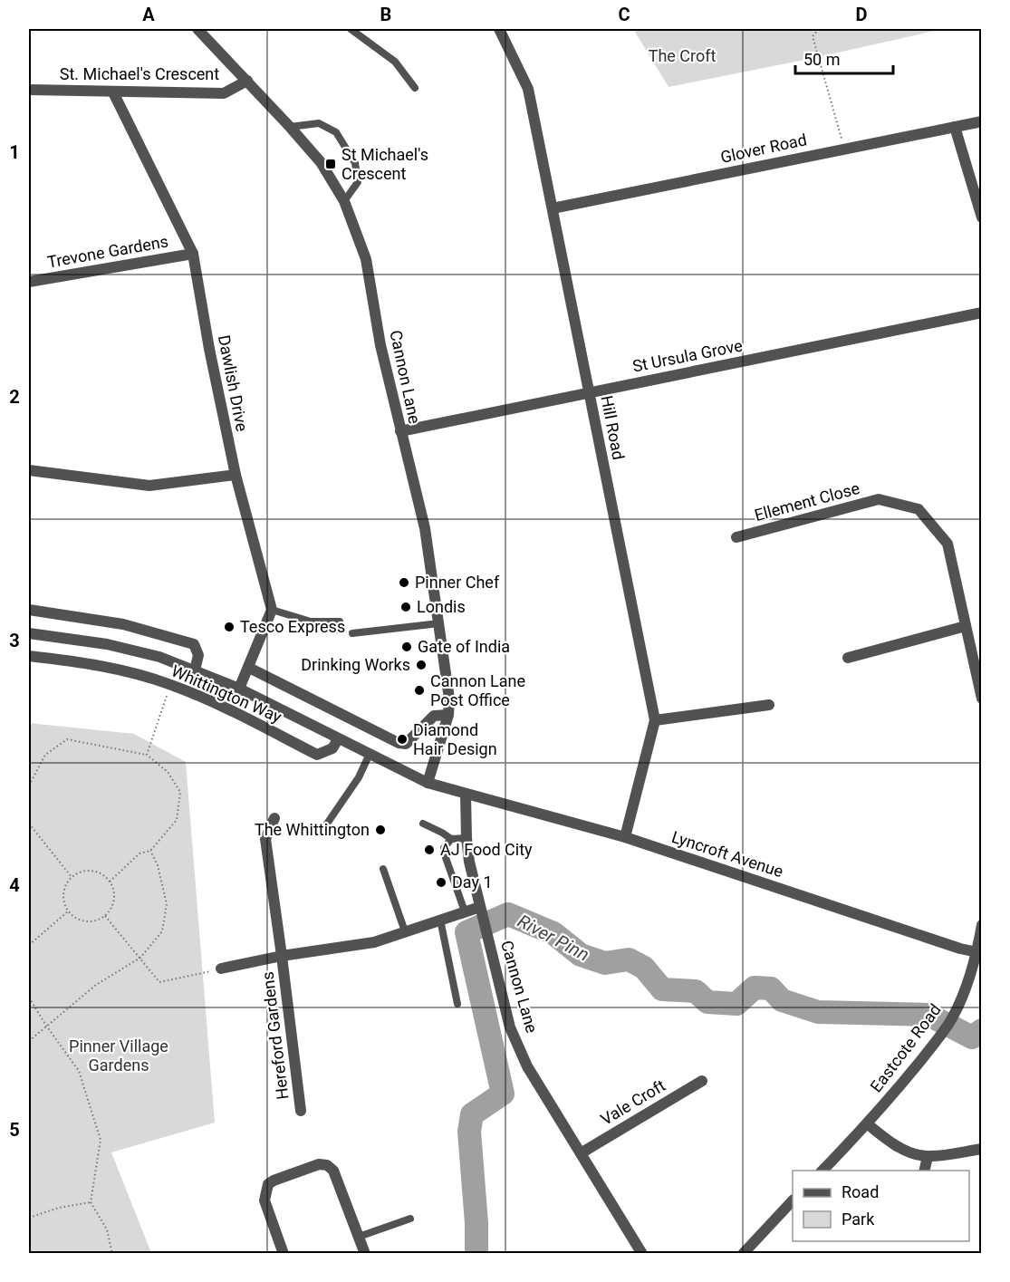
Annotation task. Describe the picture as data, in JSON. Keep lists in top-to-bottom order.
{
  "streets": {
    "street": [
      "St. Michael's Crescent",
      "Glover Road",
      "Trevone Gardens",
      "St Ursula Grove",
      "Cannon Lane",
      "Dawlish Drive",
      "Hill Road",
      "Ellement Close",
      "Whittington Way",
      "Lyncroft Avenue",
      "Hereford Gardens",
      "Eastcote Road",
      "Vale Croft"
    ]
  },
  "crossings": [
    ["St. Michael's Crescent", "Cannon Lane"],
    ["St. Michael's Crescent", "Dawlish Drive"],
    ["Glover Road", "Hill Road"],
    ["Trevone Gardens", "Dawlish Drive"],
    ["St Ursula Grove", "Cannon Lane"],
    ["St Ursula Grove", "Hill Road"],
    ["Cannon Lane", "Whittington Way"],
    ["Cannon Lane", "Lyncroft Avenue"],
    ["Cannon Lane", "Hereford Gardens"],
    ["Cannon Lane", "Vale Croft"],
    ["Hill Road", "Lyncroft Avenue"],
    ["Whittington Way", "Lyncroft Avenue"],
    ["Lyncroft Avenue", "Eastcote Road"]
  ],
  "water": ["River Pinn"],
  "parks": ["The Croft", "Pinner Village Gardens"],
  "places": {
    "transit": ["St Michael's Crescent"],
    "other": [
      "Pinner Chef",
      "Londis",
      "Tesco Express",
      "Gate of India",
      "Drinking Works",
      "Cannon Lane Post Office",
      "Diamond Hair Design",
      "The Whittington",
      "AJ Food City",
      "Day 1"
    ]
  },
  "legend": ["Road", "Park"],
  "scale_bar": "50 m",
  "grid": {
    "columns": [
      "A",
      "B",
      "C",
      "D"
    ],
    "rows": [
      "1",
      "2",
      "3",
      "4",
      "5"
    ]
  }
}
